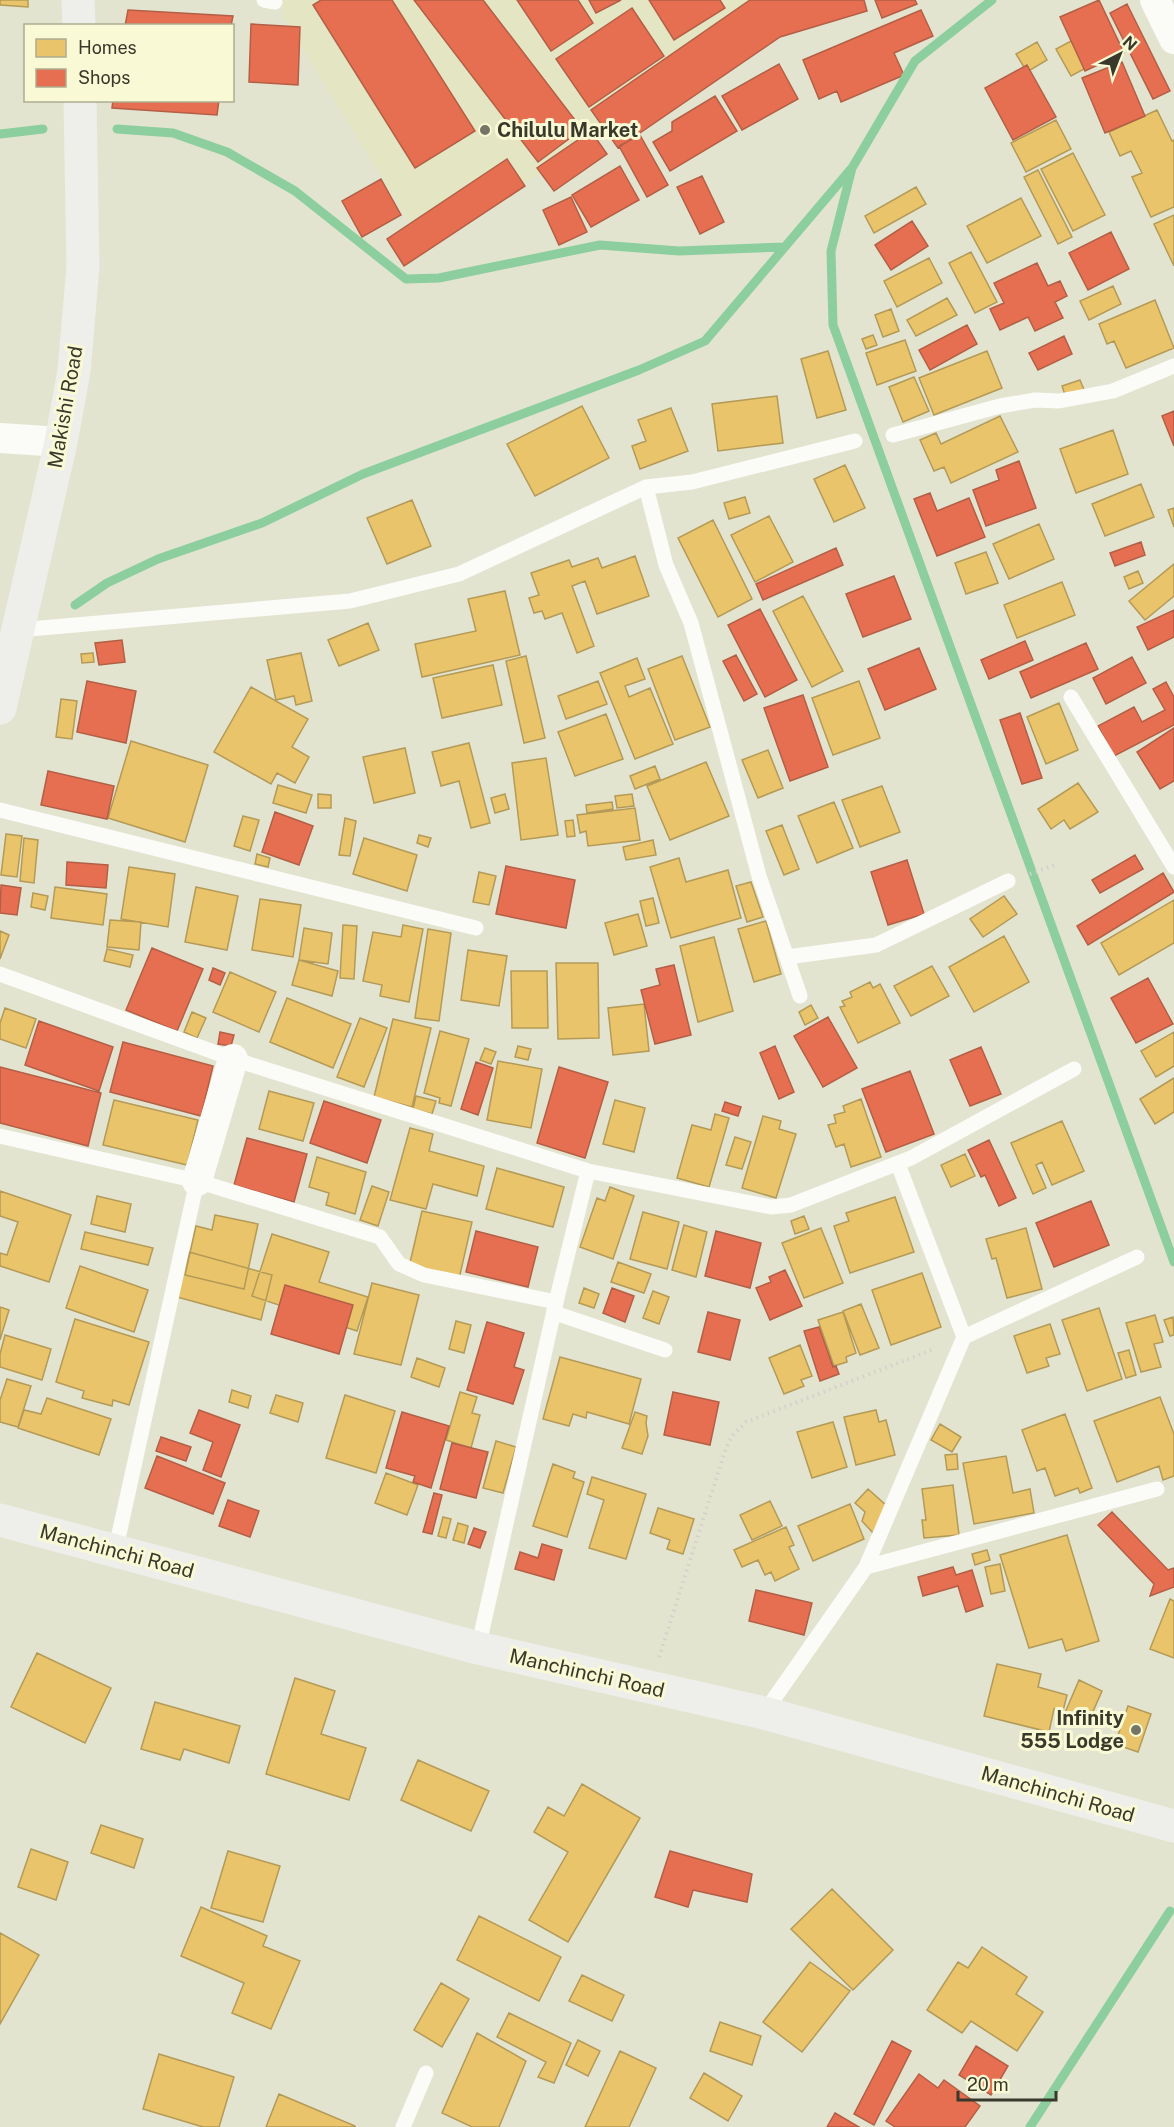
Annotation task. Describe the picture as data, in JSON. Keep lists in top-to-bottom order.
{
  "streets": {
    "main road": ["Makishi Road", "Manchinchi Road"]
  },
  "places": ["Chilulu Market", "Infinity 555 Lodge"],
  "legend": ["Homes", "Shops"],
  "scale_bar": "20 m",
  "north": "top right"
}
